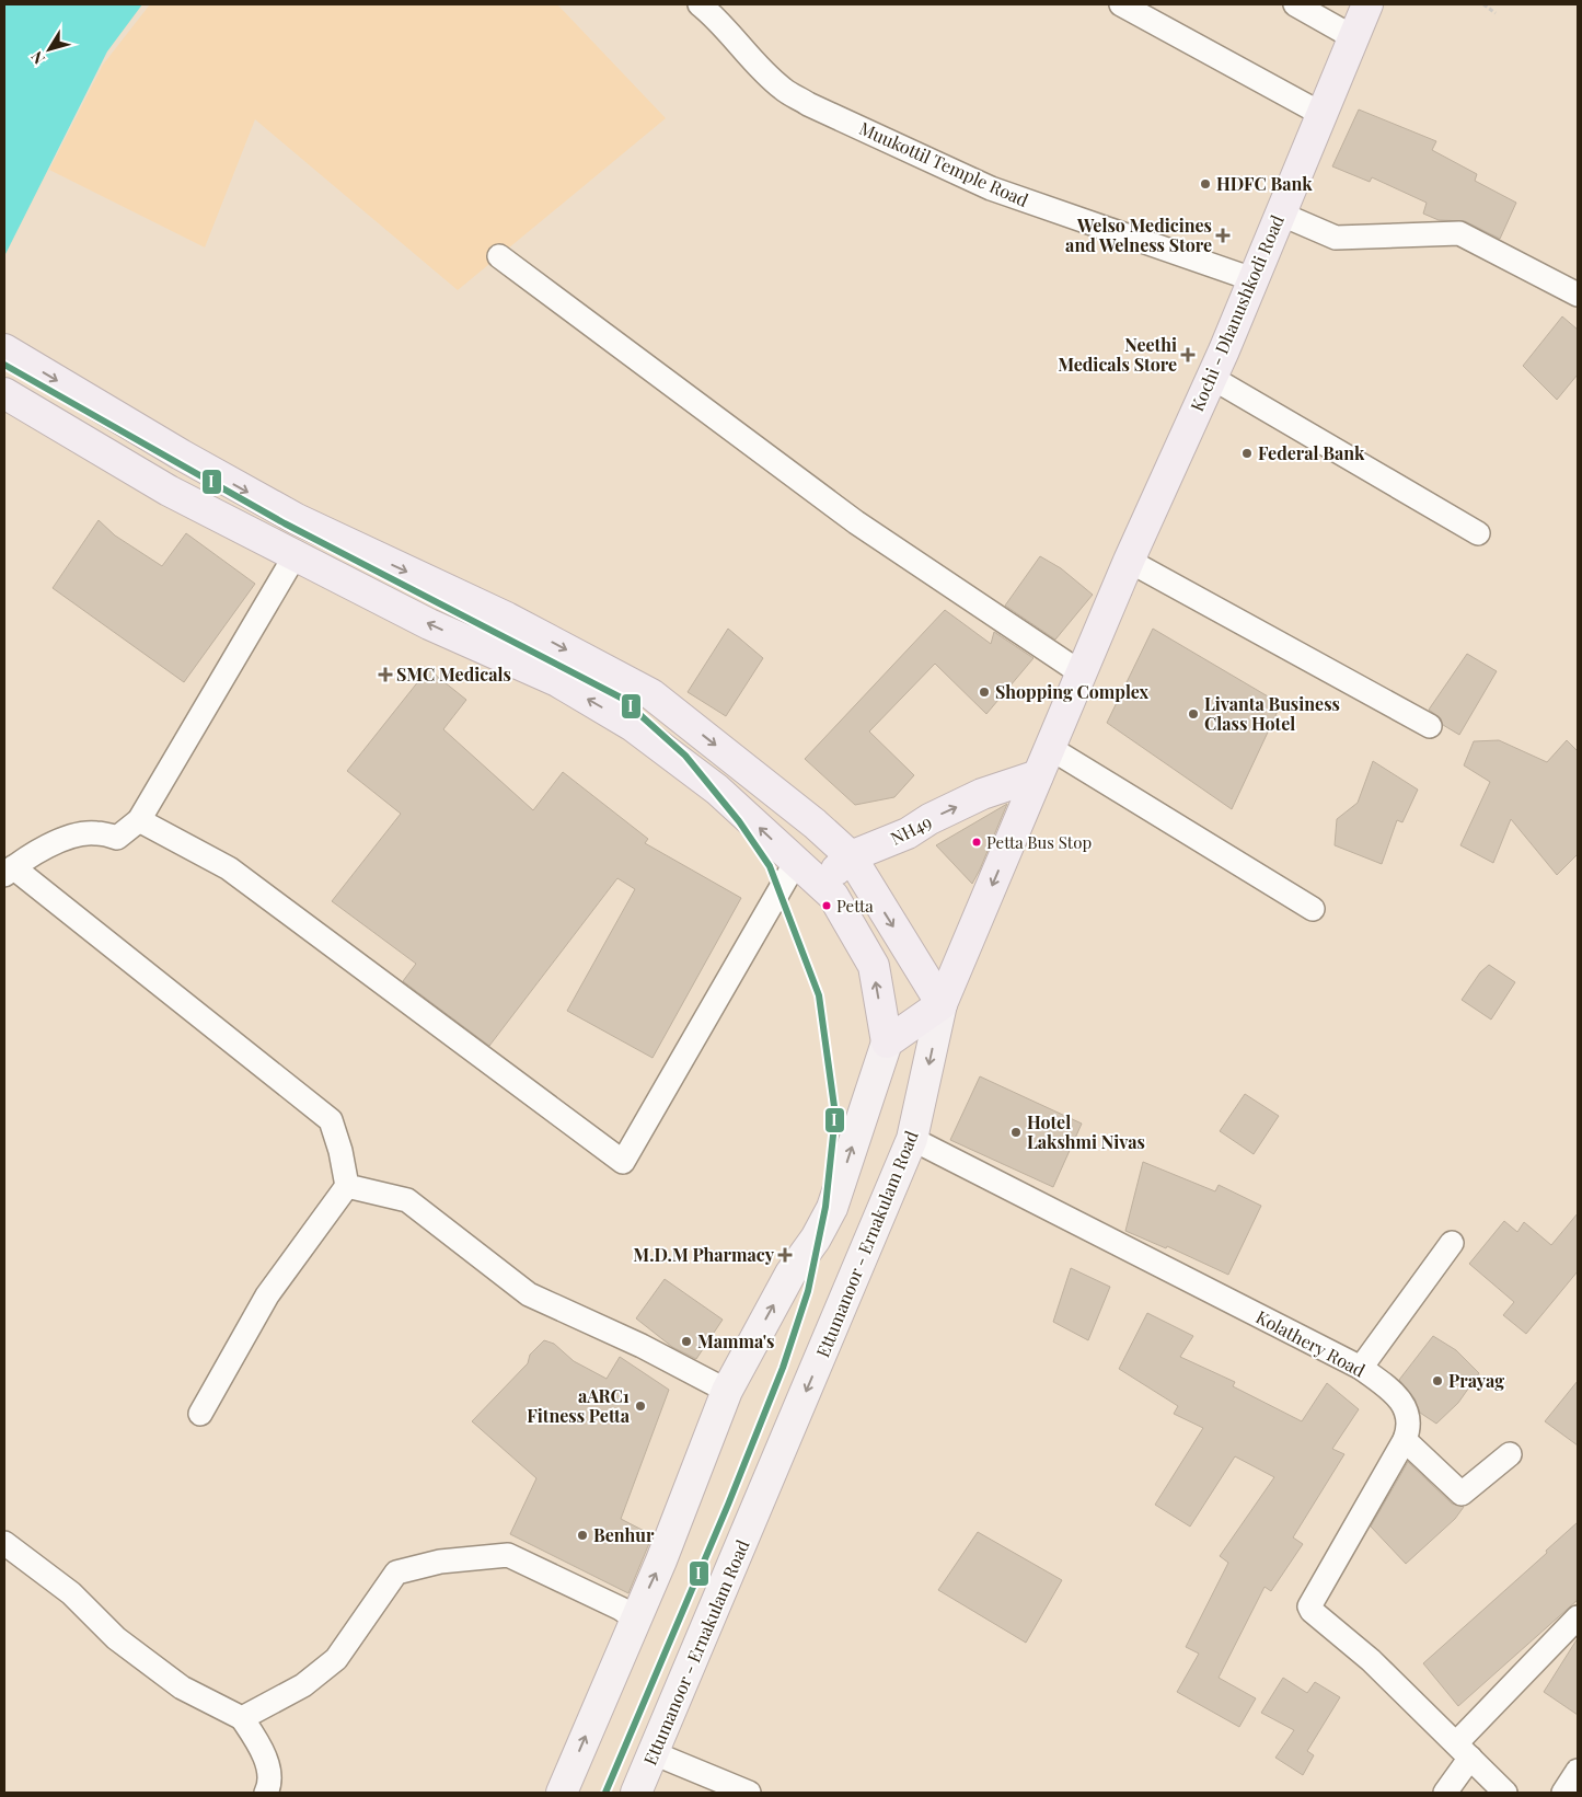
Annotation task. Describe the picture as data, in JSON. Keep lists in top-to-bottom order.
{
  "streets": {
    "highway": ["Kochi - Dhanushkodi Road", "NH49"],
    "main road": ["Ettumanoor - Ernakulam Road"],
    "street": ["Muukottil Temple Road", "Kolathery Road"]
  },
  "crossings": [
    ["Muukottil Temple Road", "Kochi - Dhanushkodi Road"],
    ["Kochi - Dhanushkodi Road", "NH49"],
    ["Kochi - Dhanushkodi Road", "Ettumanoor - Ernakulam Road"],
    ["Ettumanoor - Ernakulam Road", "Kolathery Road"]
  ],
  "one_way": ["NH49"],
  "places": {
    "other": [
      "HDFC Bank",
      "Federal Bank",
      "Shopping Complex",
      "Livanta Business Class Hotel",
      "Petta Bus Stop",
      "Petta",
      "Hotel Lakshmi Nivas",
      "Mamma's",
      "Prayag",
      "aARC1 Fitness Petta",
      "Benhur"
    ],
    "health": [
      "Welso Medicines and Welness Store",
      "Neethi Medicals Store",
      "SMC Medicals",
      "M.D.M Pharmacy"
    ]
  },
  "lines": ["transit line I"],
  "north": "bottom left"
}
